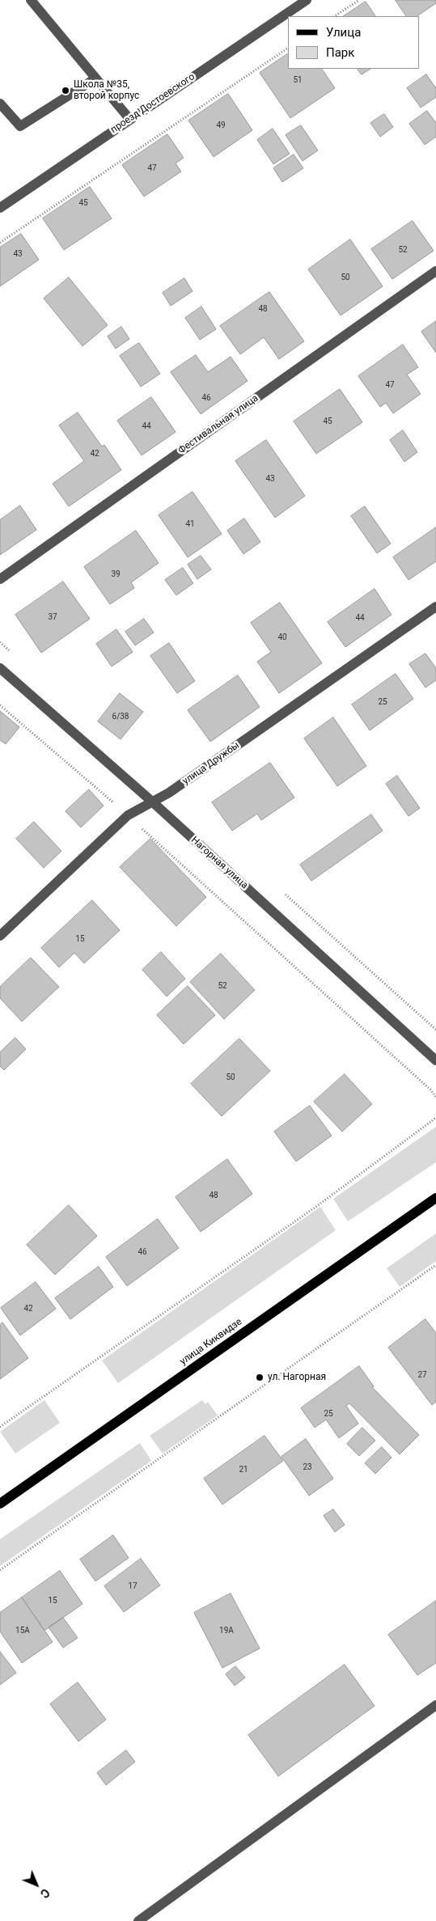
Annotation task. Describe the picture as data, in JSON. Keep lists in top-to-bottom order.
{
  "streets": {
    "main road": ["улица Киквидзе"],
    "street": [
      "проезд Достоевского",
      "Фестивальная улица",
      "улица Дружбы",
      "Нагорная улица"
    ]
  },
  "crossings": [
    ["улица Дружбы", "Нагорная улица"]
  ],
  "places": ["Школа №35, второй корпус", "ул. Нагорная"],
  "house_numbers": [
    "51",
    "49",
    "47",
    "45",
    "52",
    "43",
    "50",
    "48",
    "47",
    "46",
    "45",
    "44",
    "42",
    "43",
    "41",
    "39",
    "37",
    "44",
    "40",
    "25",
    "6/38",
    "15",
    "52",
    "50",
    "48",
    "46",
    "42",
    "27",
    "25",
    "23",
    "21",
    "17",
    "15",
    "15А",
    "19А"
  ],
  "legend": ["Улица", "Парк"],
  "north": "bottom right"
}
